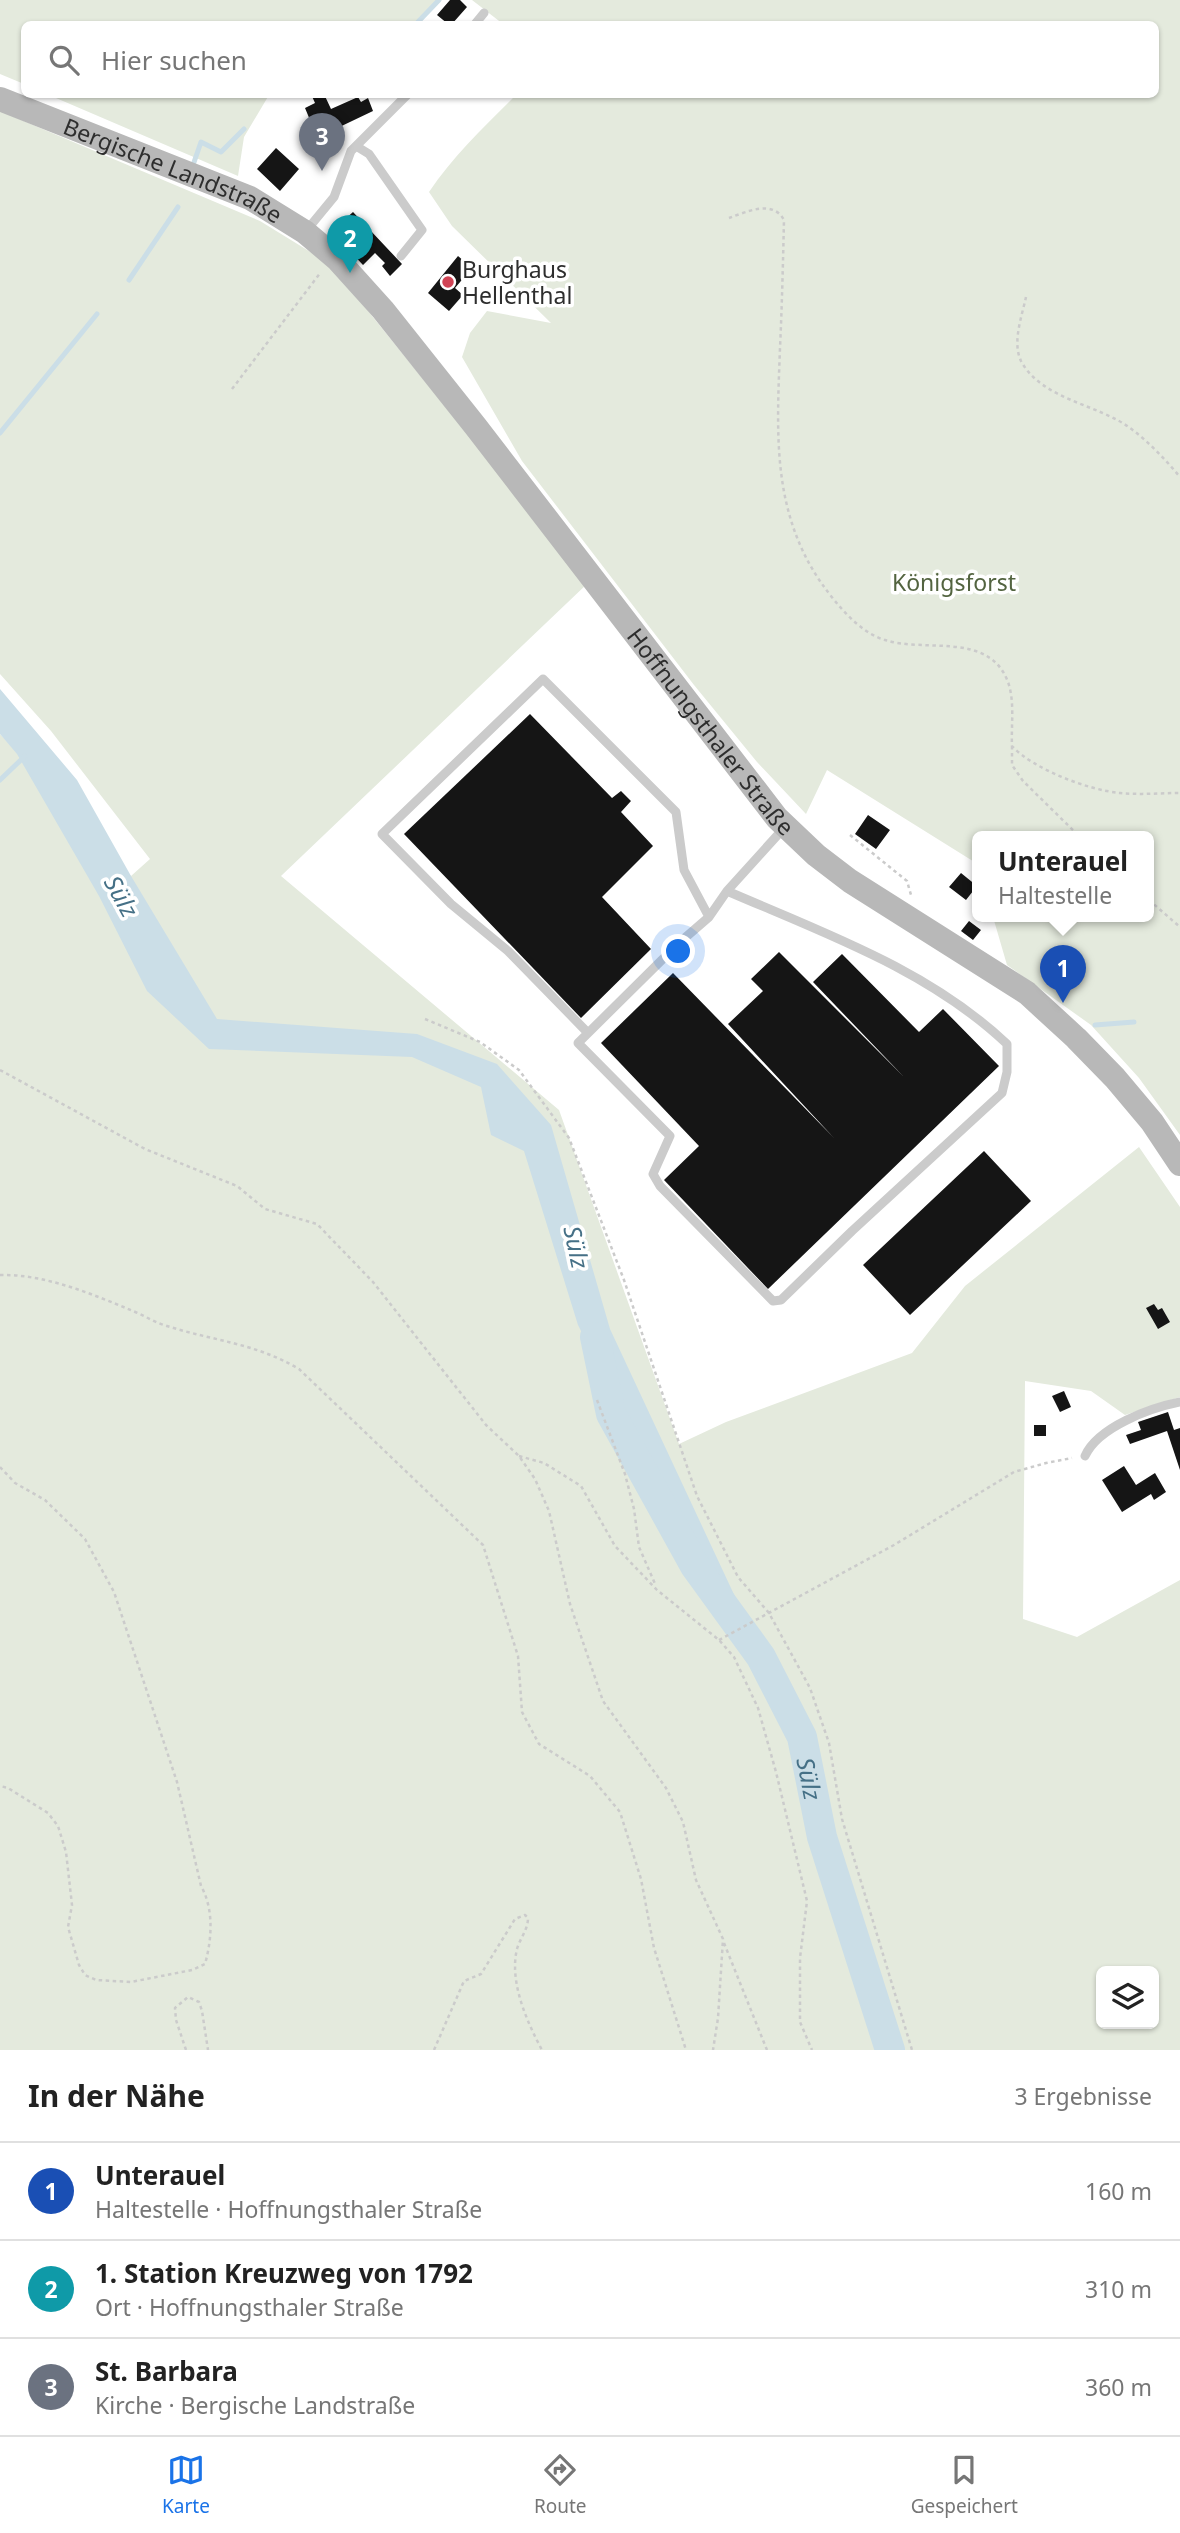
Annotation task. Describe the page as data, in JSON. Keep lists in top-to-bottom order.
{
  "streets": {
    "main road": ["Bergische Landstraße", "Hoffnungsthaler Straße"]
  },
  "crossings": [
    ["Bergische Landstraße", "Hoffnungsthaler Straße"]
  ],
  "water": ["Sülz"],
  "parks": ["Königsforst"],
  "places": ["Burghaus Hellenthal"],
  "page": {
    "search": "Hier suchen",
    "pins": ["3", "2", "1"],
    "popup": ["Unterauel", "Haltestelle"],
    "heading": ["In der Nähe", "3 Ergebnisse"],
    "list": [
      {
        "mark": "1",
        "name": "Unterauel",
        "note": "Haltestelle · Hoffnungsthaler Straße",
        "value": "160 m"
      },
      {
        "mark": "2",
        "name": "1. Station Kreuzweg von 1792",
        "note": "Ort · Hoffnungsthaler Straße",
        "value": "310 m"
      },
      {
        "mark": "3",
        "name": "St. Barbara",
        "note": "Kirche · Bergische Landstraße",
        "value": "360 m"
      }
    ],
    "nav": ["Karte", "Route", "Gespeichert"]
  }
}
